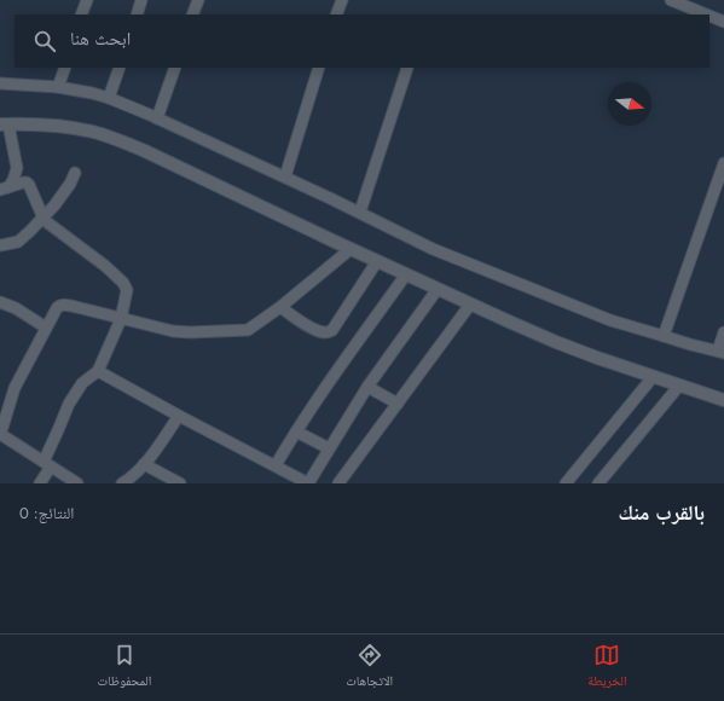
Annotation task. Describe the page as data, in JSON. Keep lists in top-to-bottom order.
{
  "north": "right",
  "page": {
    "search": "ابحث هنا",
    "heading": ["بالقرب منك", "النتائج: 0"],
    "nav": ["الخريطة", "الاتجاهات", "المحفوظات"]
  }
}
